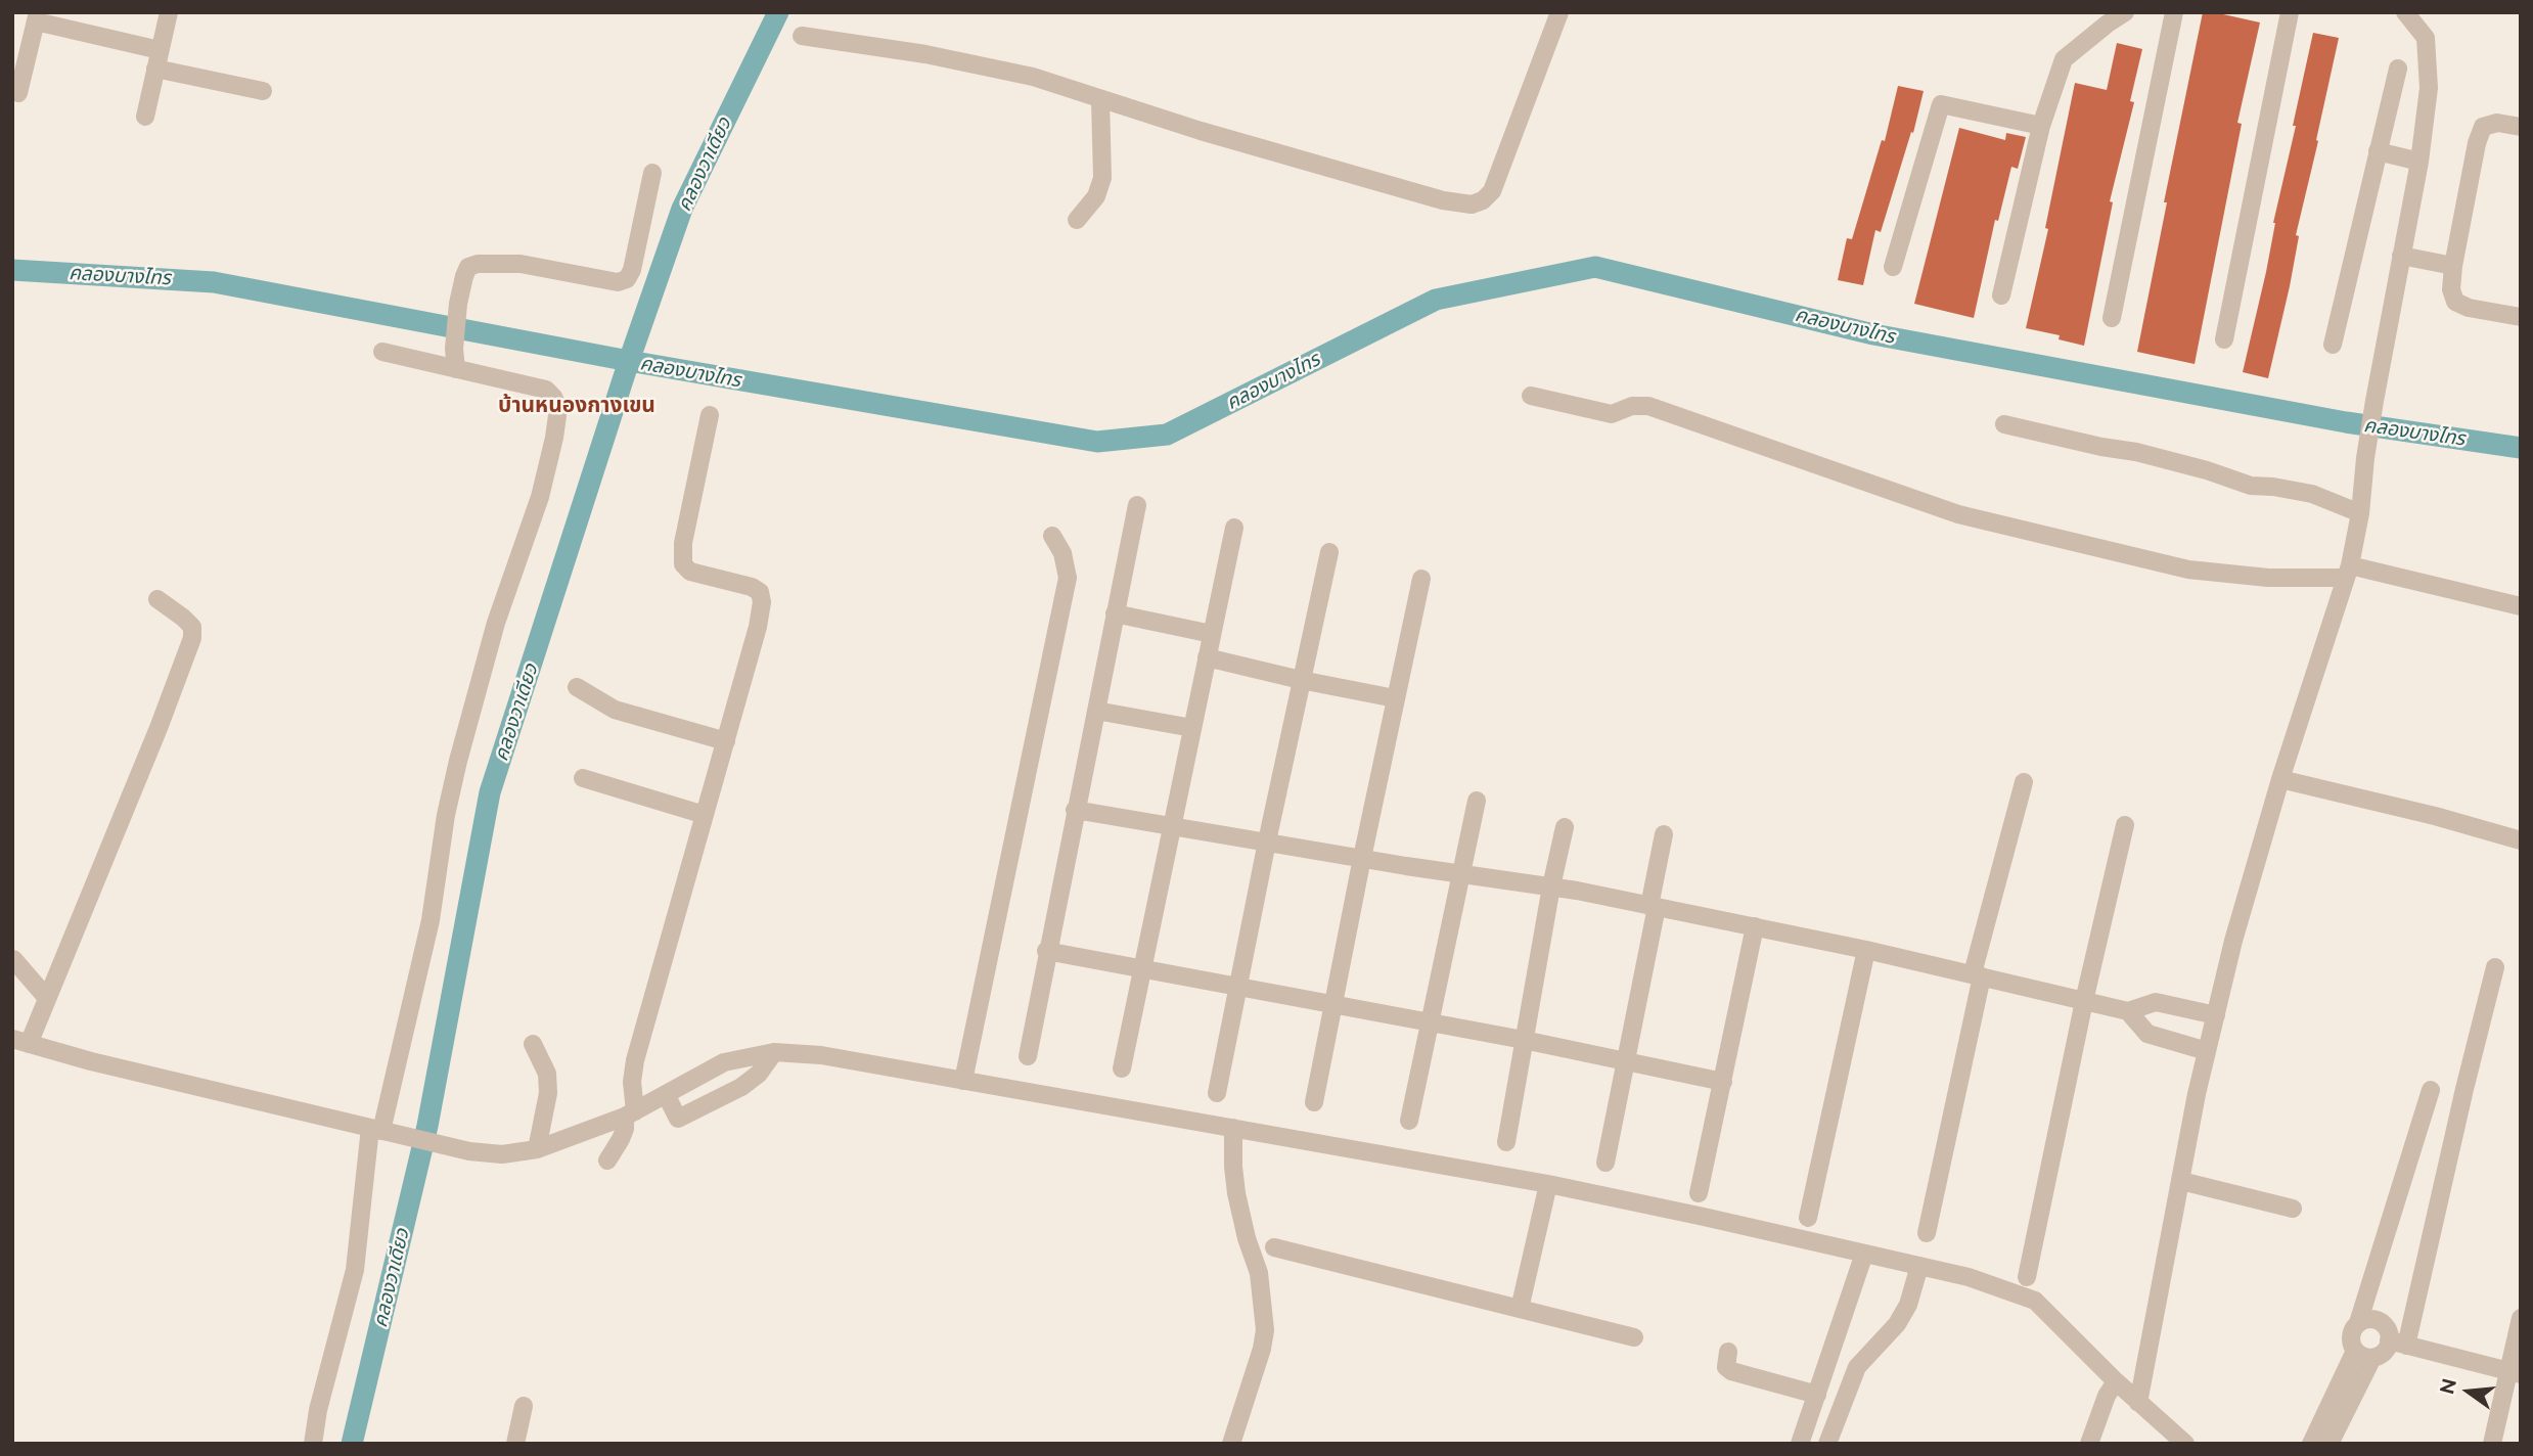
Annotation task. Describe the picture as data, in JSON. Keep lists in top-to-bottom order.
{
  "districts": ["บ้านหนองกางเขน"],
  "water": ["คลองวาเดียว", "คลองบางไทร"],
  "north": "left"
}
